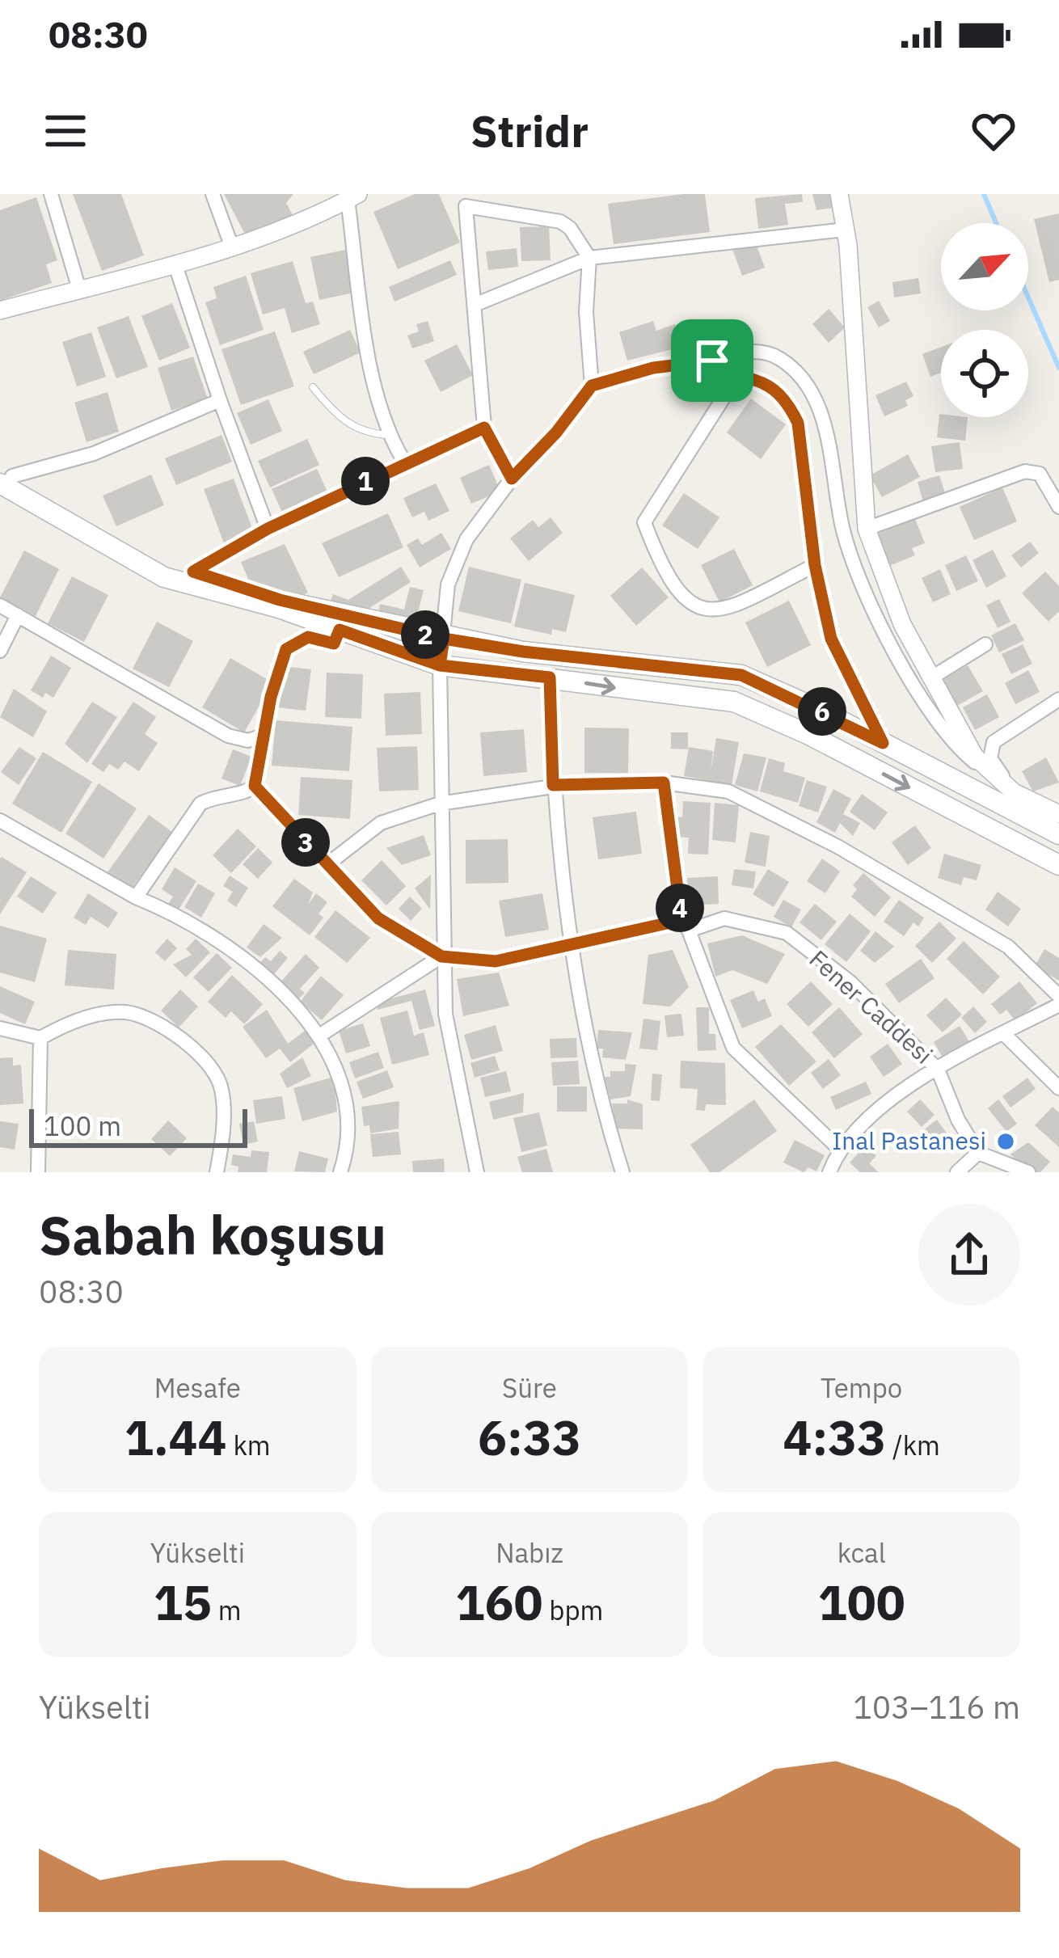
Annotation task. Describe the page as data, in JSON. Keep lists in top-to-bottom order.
{
  "streets": {
    "street": ["Fener Caddesi"]
  },
  "places": ["Inal Pastanesi"],
  "scale_bar": "100 m",
  "north": "top right",
  "page": {
    "status": "08:30",
    "header": "Stridr",
    "pins": [
      "1",
      "2",
      "6",
      "3",
      "4"
    ],
    "scale": "100 m",
    "heading": ["Sabah koşusu", "08:30"],
    "stats": [
      ["Mesafe", "1.44 km"],
      ["Süre", "6:33"],
      ["Tempo", "4:33 /km"],
      ["Yükselti", "15 m"],
      ["Nabız", "160 bpm"],
      ["kcal", "100"]
    ],
    "chart": ["Yükselti", "103–116 m"]
  }
}
